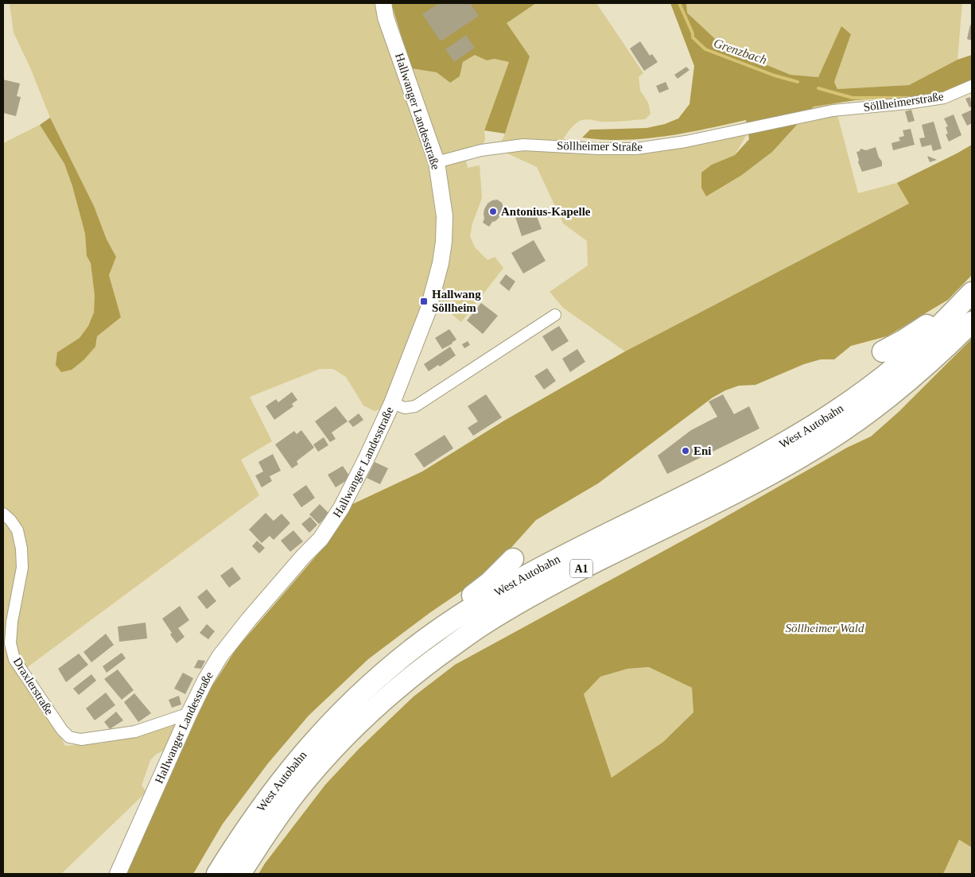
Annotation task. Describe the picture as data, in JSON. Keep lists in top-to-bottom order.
{
  "streets": {
    "highway": ["West Autobahn", "A1"],
    "street": [
      "Söllheimerstraße",
      "Hallwanger Landesstraße",
      "Söllheimer Straße",
      "Draxlerstraße"
    ]
  },
  "crossings": [
    ["Söllheimerstraße", "Söllheimer Straße"],
    ["Hallwanger Landesstraße", "Söllheimer Straße"],
    ["Hallwanger Landesstraße", "Draxlerstraße"]
  ],
  "water": ["Grenzbach"],
  "parks": ["Söllheimer Wald"],
  "places": {
    "other": ["Antonius-Kapelle", "Eni"],
    "transit": ["Hallwang Söllheim"]
  }
}
